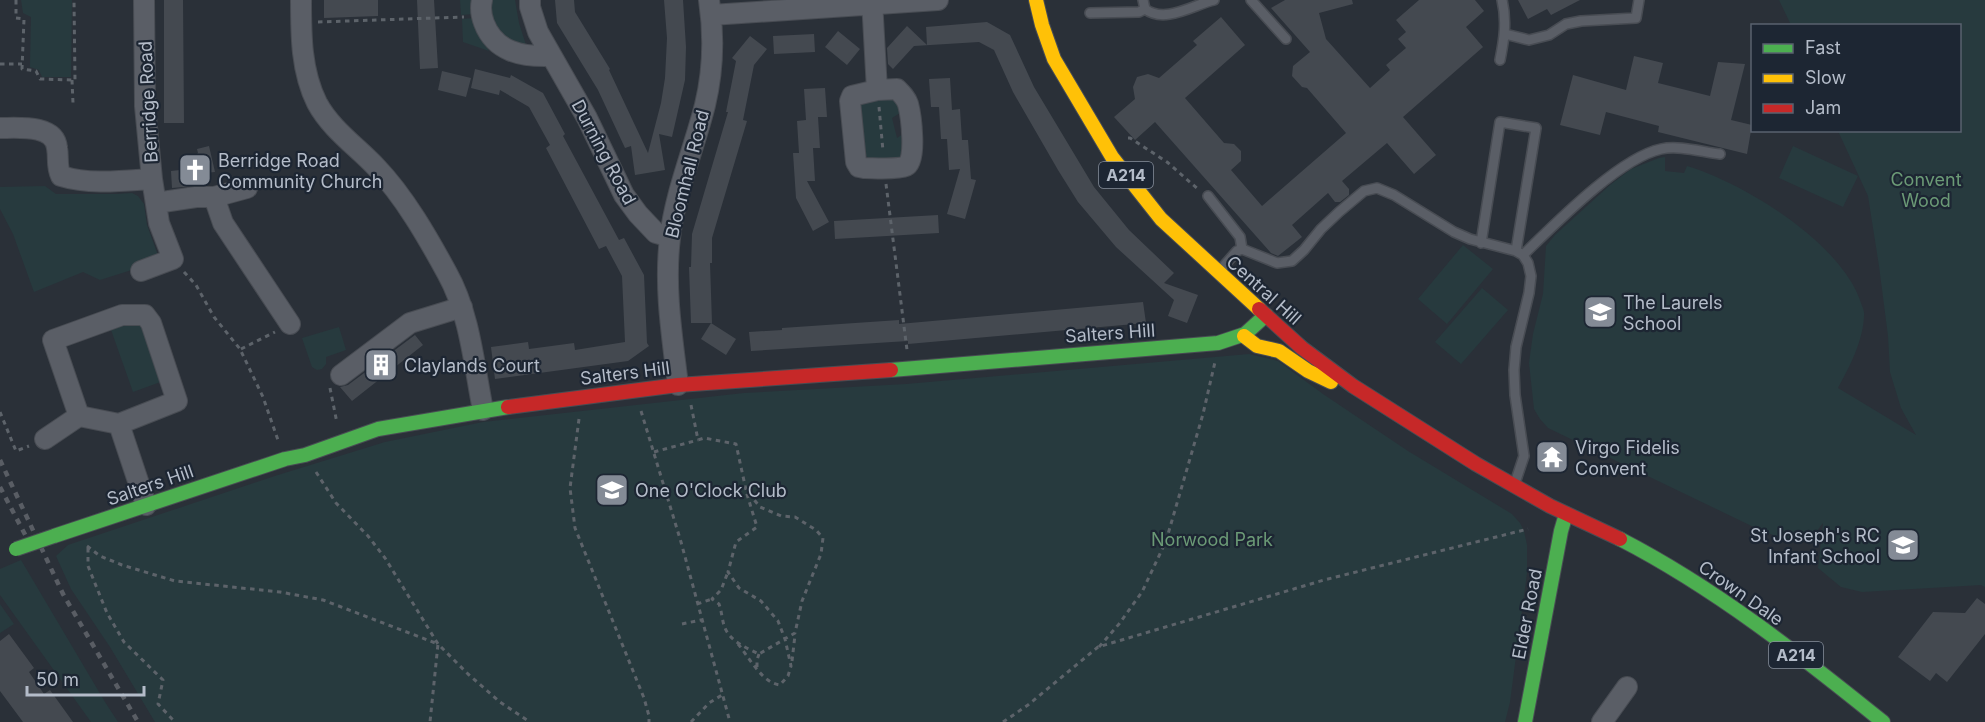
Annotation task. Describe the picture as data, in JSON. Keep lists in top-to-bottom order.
{
  "streets": {
    "street": [
      "Berridge Road",
      "Durning Road",
      "Bloomhall Road",
      "A214",
      "Central Hill",
      "Salters Hill",
      "Crown Dale",
      "Elder Road"
    ]
  },
  "crossings": [
    ["Durning Road", "Bloomhall Road"],
    ["Bloomhall Road", "Salters Hill"],
    ["Central Hill", "Salters Hill"],
    ["Central Hill", "Crown Dale"],
    ["Central Hill", "Elder Road"],
    ["Crown Dale", "Elder Road"]
  ],
  "parks": ["Convent Wood", "Norwood Park"],
  "places": {
    "church": ["Berridge Road Community Church"],
    "school or university": ["The Laurels School", "One O'Clock Club", "St Joseph's RC Infant School"],
    "building": ["Claylands Court"],
    "temple": ["Virgo Fidelis Convent"]
  },
  "legend": ["Fast", "Slow", "Jam"],
  "scale_bar": "50 m"
}
